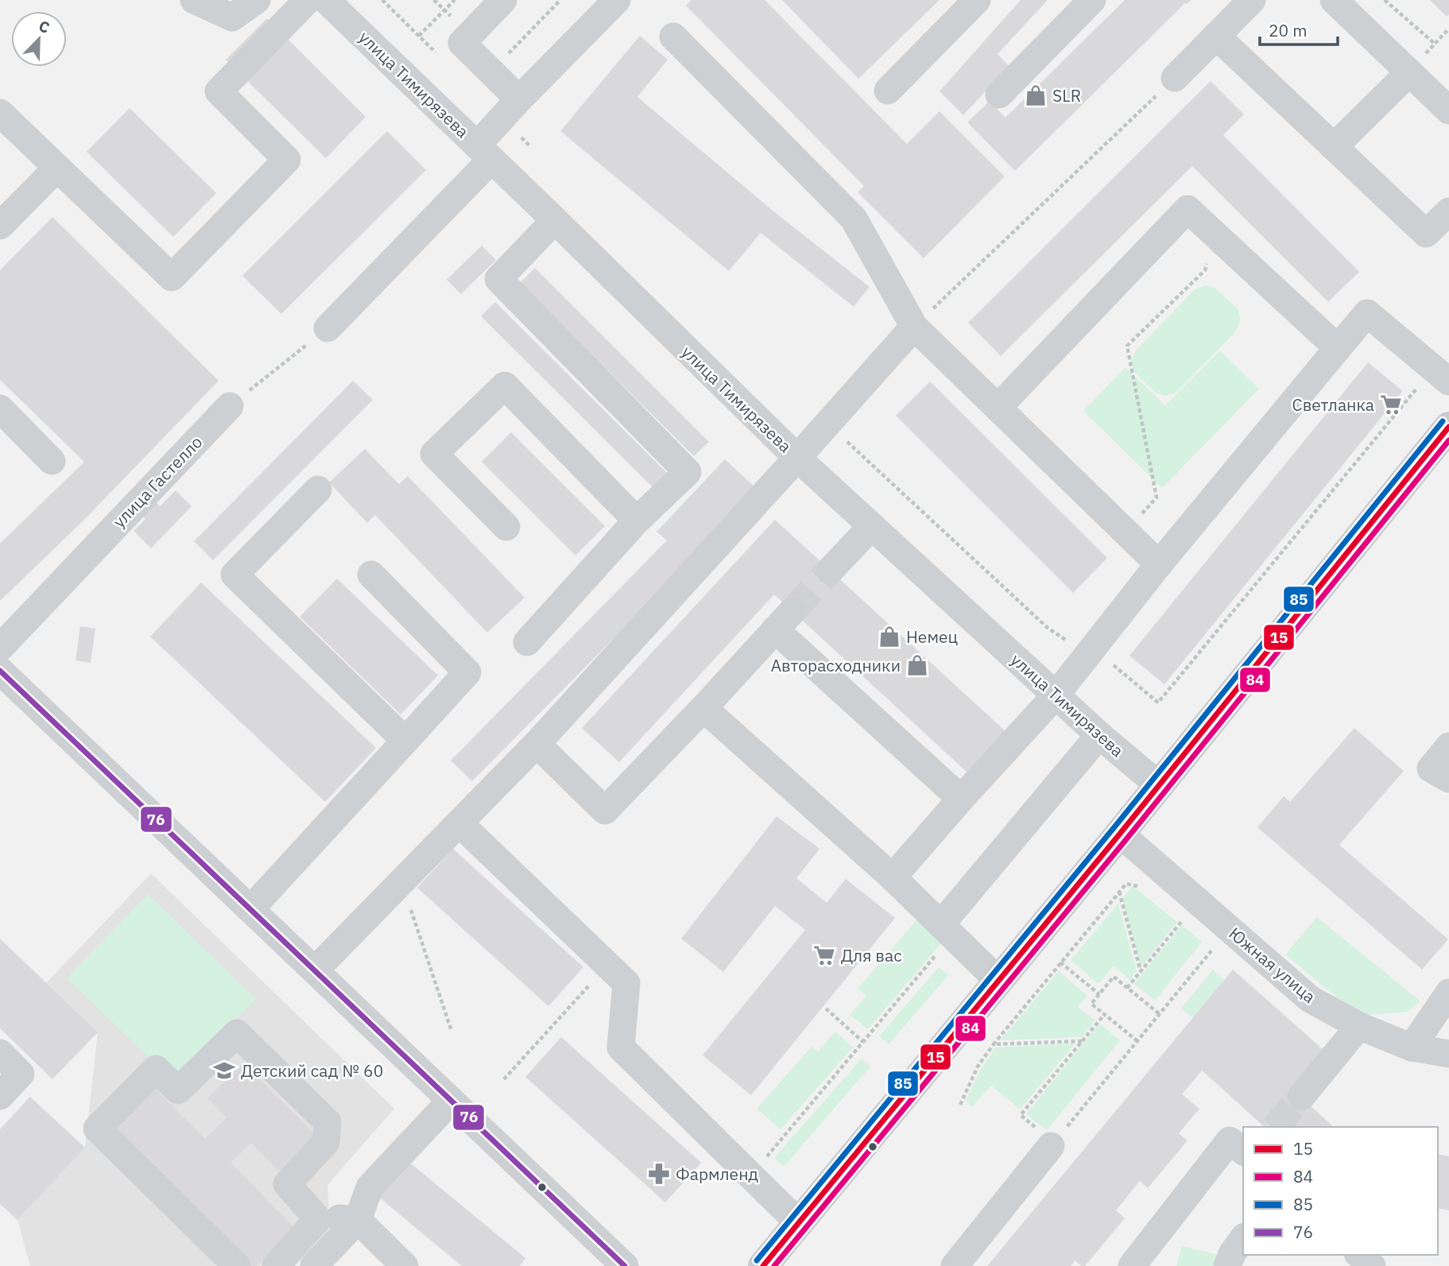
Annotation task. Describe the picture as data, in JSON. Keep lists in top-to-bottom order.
{
  "streets": {
    "street": ["улица Тимирязева", "улица Гастелло", "Южная улица"]
  },
  "places": {
    "shop": ["SLR", "Немец", "Авторасходники"],
    "supermarket": ["Светланка", "Для вас"],
    "school or university": ["Детский сад № 60"],
    "pharmacy": ["Фармленд"]
  },
  "lines": [
    "transit line 85",
    "transit line 15",
    "transit line 84",
    "transit line 76"
  ],
  "legend": [
    "15",
    "84",
    "85",
    "76"
  ],
  "scale_bar": "20 m",
  "north": "top right"
}
